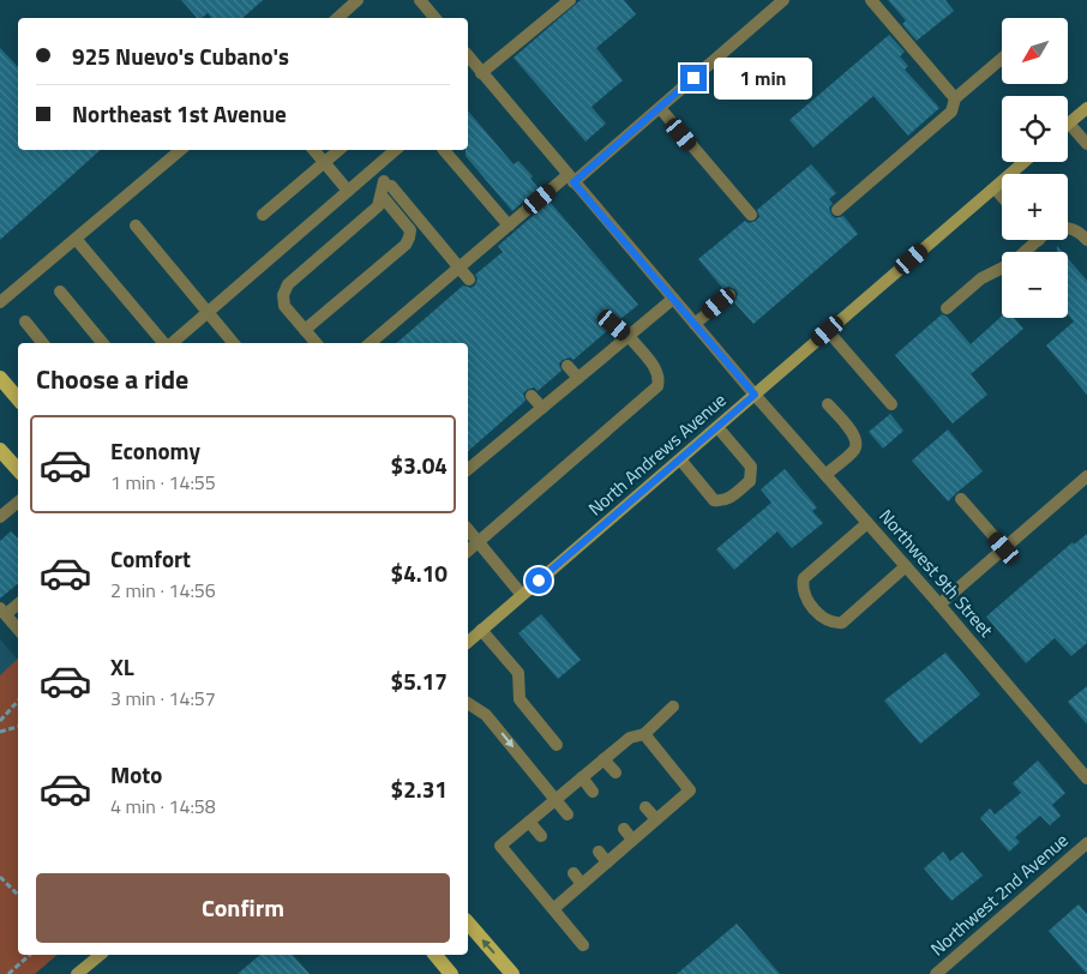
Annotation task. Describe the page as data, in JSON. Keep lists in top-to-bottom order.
{
  "streets": {
    "main road": ["North Andrews Avenue"],
    "street": ["Northwest 9th Street", "Northwest 2nd Avenue"]
  },
  "crossings": [
    ["North Andrews Avenue", "Northwest 9th Street"]
  ],
  "north": "bottom left",
  "page": {
    "map_buttons": ["+", "−"],
    "banner": ["925 Nuevo's Cubano's", "Northeast 1st Avenue"],
    "bubble": "1 min",
    "heading": "Choose a ride",
    "list": [
      {
        "name": "Economy",
        "note": "1 min · 14:55",
        "value": "$3.04"
      },
      {
        "name": "Comfort",
        "note": "2 min · 14:56",
        "value": "$4.10"
      },
      {
        "name": "XL",
        "note": "3 min · 14:57",
        "value": "$5.17"
      },
      {
        "name": "Moto",
        "note": "4 min · 14:58",
        "value": "$2.31"
      }
    ],
    "buttons": "Confirm"
  }
}
